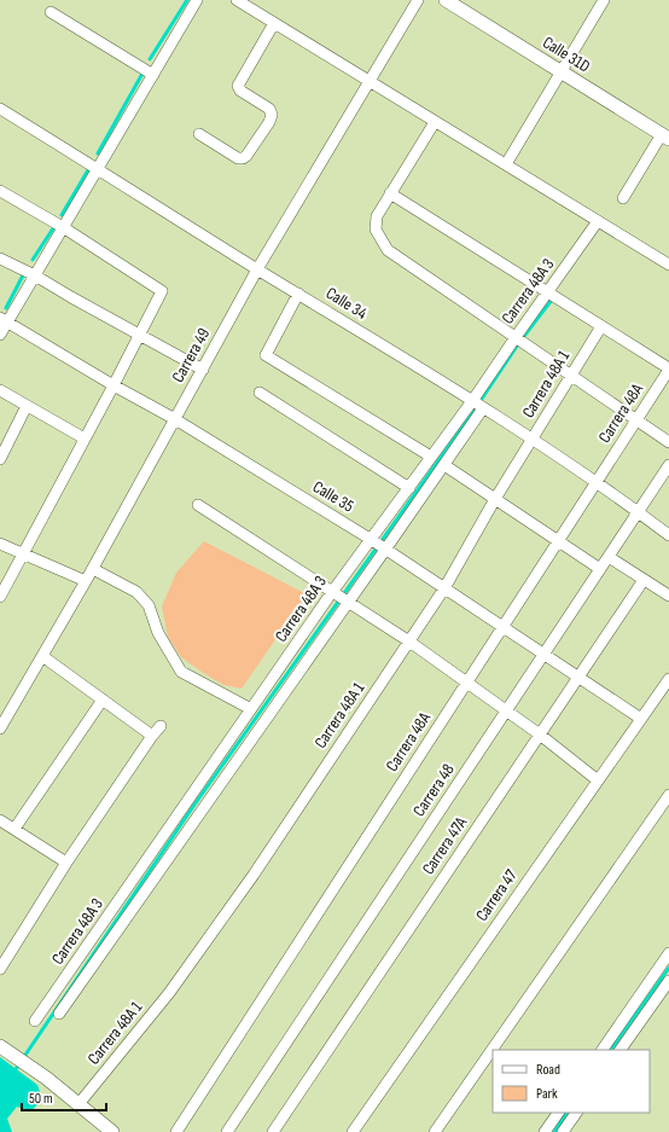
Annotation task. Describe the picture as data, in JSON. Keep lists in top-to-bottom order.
{
  "streets": {
    "street": [
      "Calle 31D",
      "Carrera 48A 3",
      "Calle 34",
      "Carrera 49",
      "Carrera 48A 1",
      "Carrera 48A",
      "Calle 35",
      "Carrera 48",
      "Carrera 47A",
      "Carrera 47"
    ]
  },
  "crossings": [
    ["Carrera 48A 3", "Calle 34"],
    ["Carrera 48A 3", "Calle 35"],
    ["Calle 34", "Carrera 49"],
    ["Calle 34", "Carrera 48A 1"],
    ["Calle 34", "Carrera 48A"],
    ["Calle 34", "Carrera 48"],
    ["Carrera 49", "Calle 35"],
    ["Carrera 48A 1", "Calle 35"],
    ["Carrera 48A", "Calle 35"],
    ["Calle 35", "Carrera 48"],
    ["Calle 35", "Carrera 47A"],
    ["Calle 35", "Carrera 47"]
  ],
  "legend": ["Road", "Park"],
  "scale_bar": "50 m"
}
